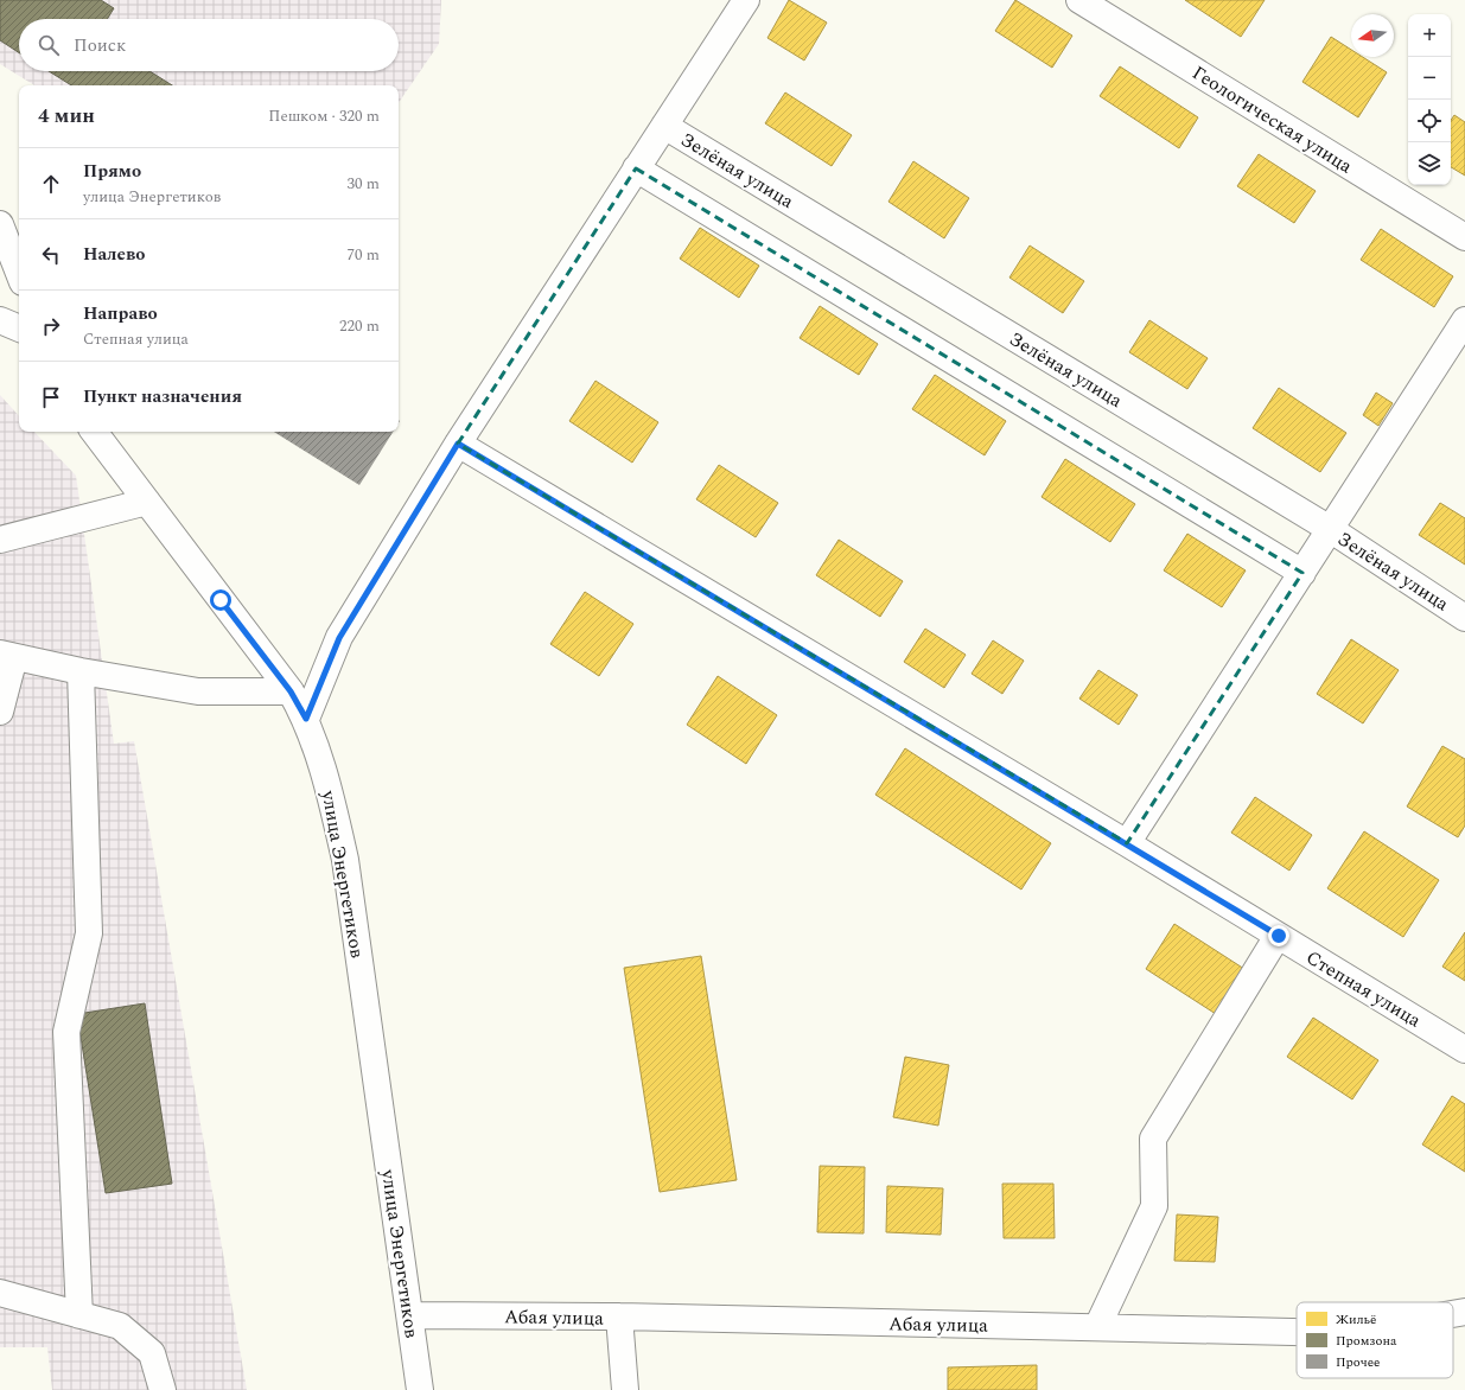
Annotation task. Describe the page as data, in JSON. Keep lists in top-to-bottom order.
{
  "streets": {
    "street": [
      "Геологическая улица",
      "Зелёная улица",
      "улица Энергетиков",
      "Степная улица",
      "Абая улица"
    ]
  },
  "crossings": [
    ["улица Энергетиков", "Абая улица"]
  ],
  "legend": ["Жильё", "Промзона", "Прочее"],
  "north": "left",
  "page": {
    "map_buttons": ["+", "−"],
    "search": "Поиск",
    "heading": ["4 мин", "Пешком · 320 m"],
    "list": [
      ["Прямо", "улица Энергетиков", "30 m"],
      ["Налево", "70 m"],
      ["Направо", "Степная улица", "220 m"],
      "Пункт назначения"
    ]
  }
}
